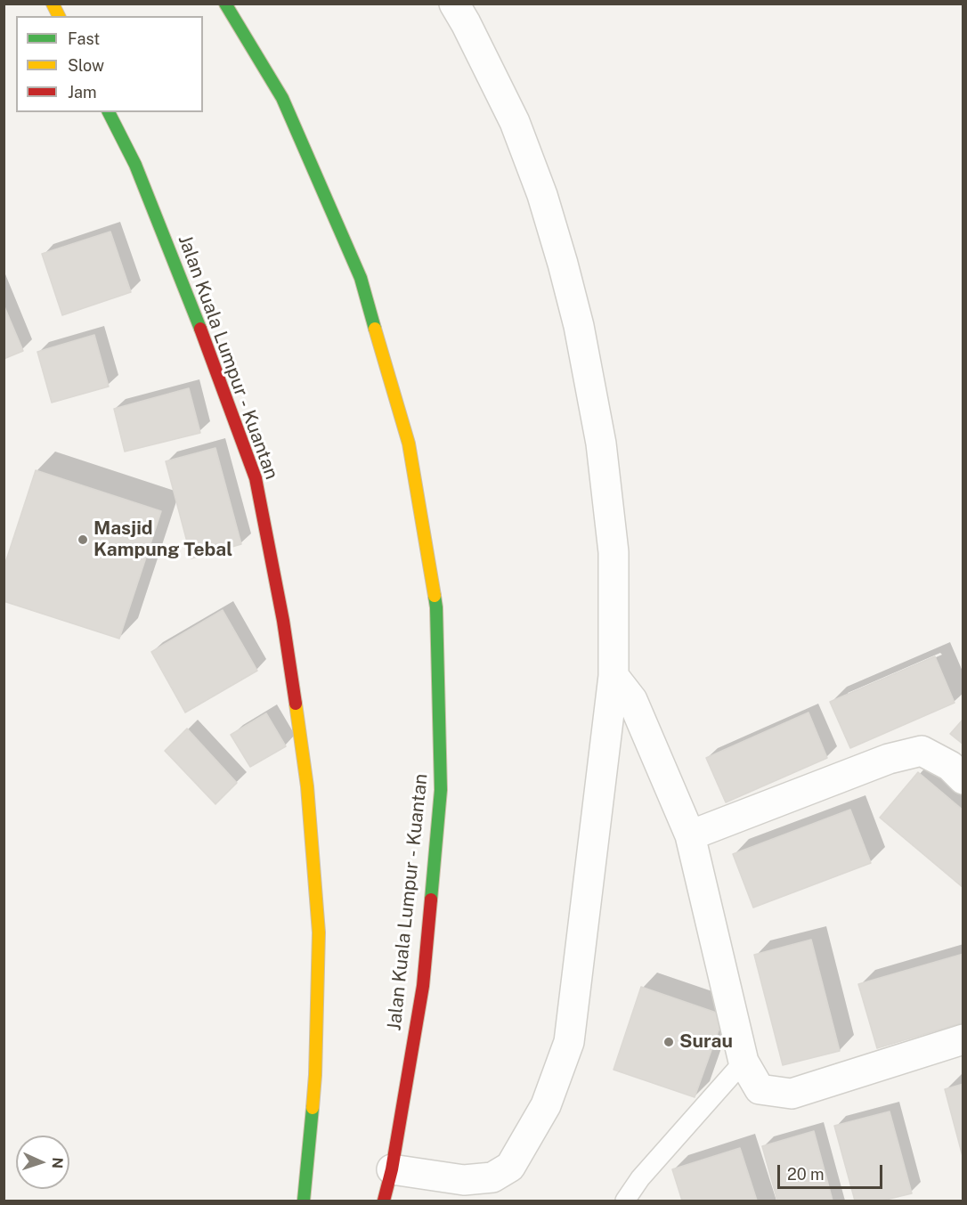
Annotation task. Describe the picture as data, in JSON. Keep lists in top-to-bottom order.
{
  "streets": {
    "highway": ["Jalan Kuala Lumpur - Kuantan"]
  },
  "places": ["Masjid Kampung Tebal", "Surau"],
  "legend": ["Fast", "Slow", "Jam"],
  "scale_bar": "20 m",
  "north": "right"
}
